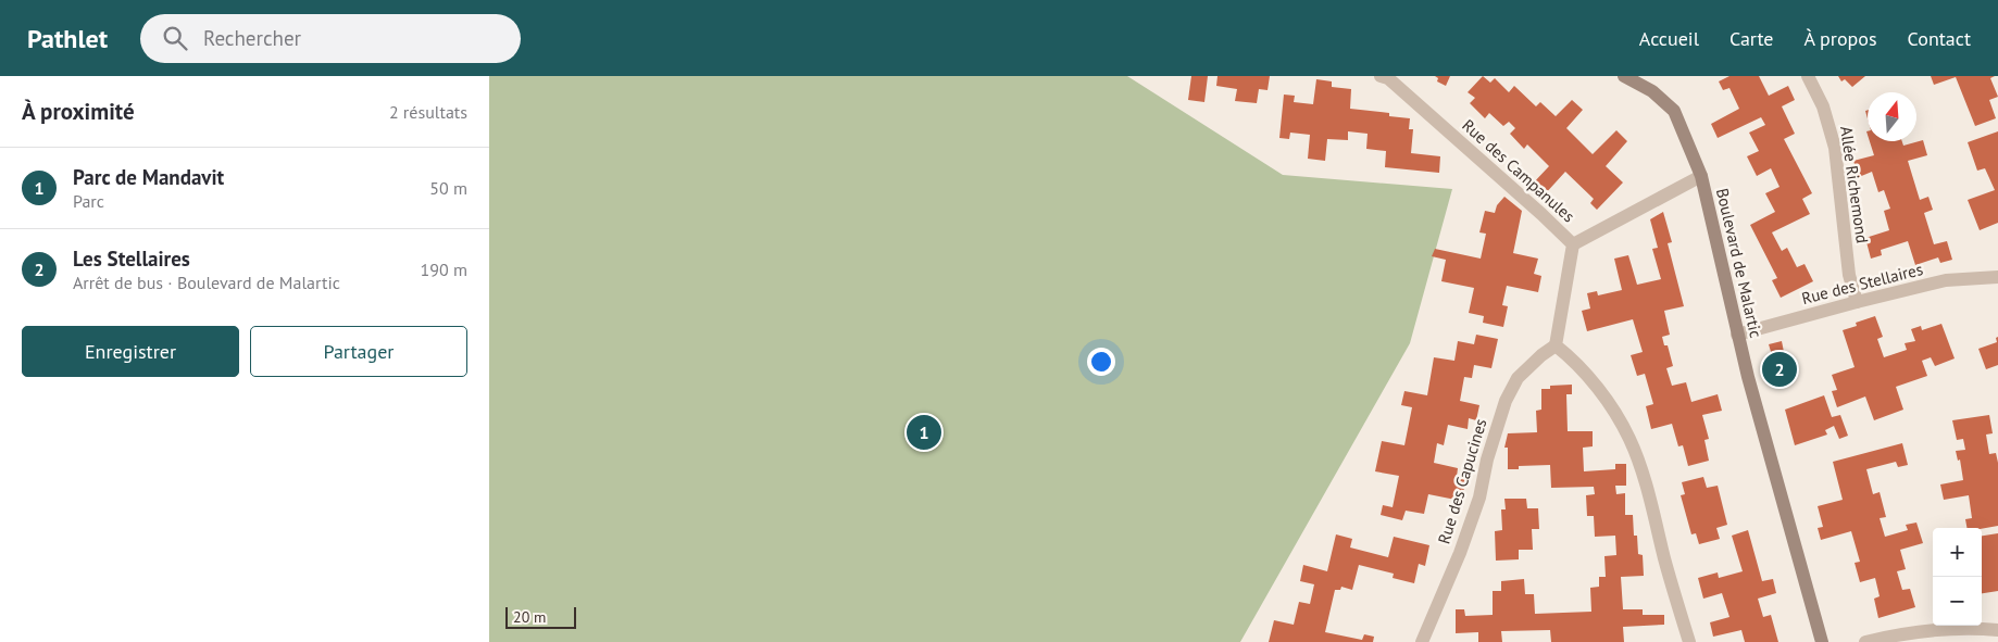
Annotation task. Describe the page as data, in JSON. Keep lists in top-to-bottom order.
{
  "streets": {
    "street": [
      "Rue des Campanules",
      "Allée Richemond",
      "Boulevard de Malartic",
      "Rue des Stellaires",
      "Rue des Capucines"
    ]
  },
  "crossings": [
    ["Rue des Campanules", "Rue des Capucines"],
    ["Allée Richemond", "Rue des Stellaires"],
    ["Boulevard de Malartic", "Rue des Stellaires"]
  ],
  "scale_bar": "20 m",
  "north": "top",
  "page": {
    "header": "Pathlet",
    "search": "Rechercher",
    "nav": [
      "Accueil",
      "Carte",
      "À propos",
      "Contact"
    ],
    "heading": ["À proximité", "2 résultats"],
    "list": [
      {
        "mark": "1",
        "name": "Parc de Mandavit",
        "note": "Parc",
        "value": "50 m"
      },
      {
        "mark": "2",
        "name": "Les Stellaires",
        "note": "Arrêt de bus · Boulevard de Malartic",
        "value": "190 m"
      }
    ],
    "buttons": ["Enregistrer", "Partager"],
    "pins": ["2", "1"],
    "map_buttons": ["+", "−"],
    "scale": "20 m"
  }
}
